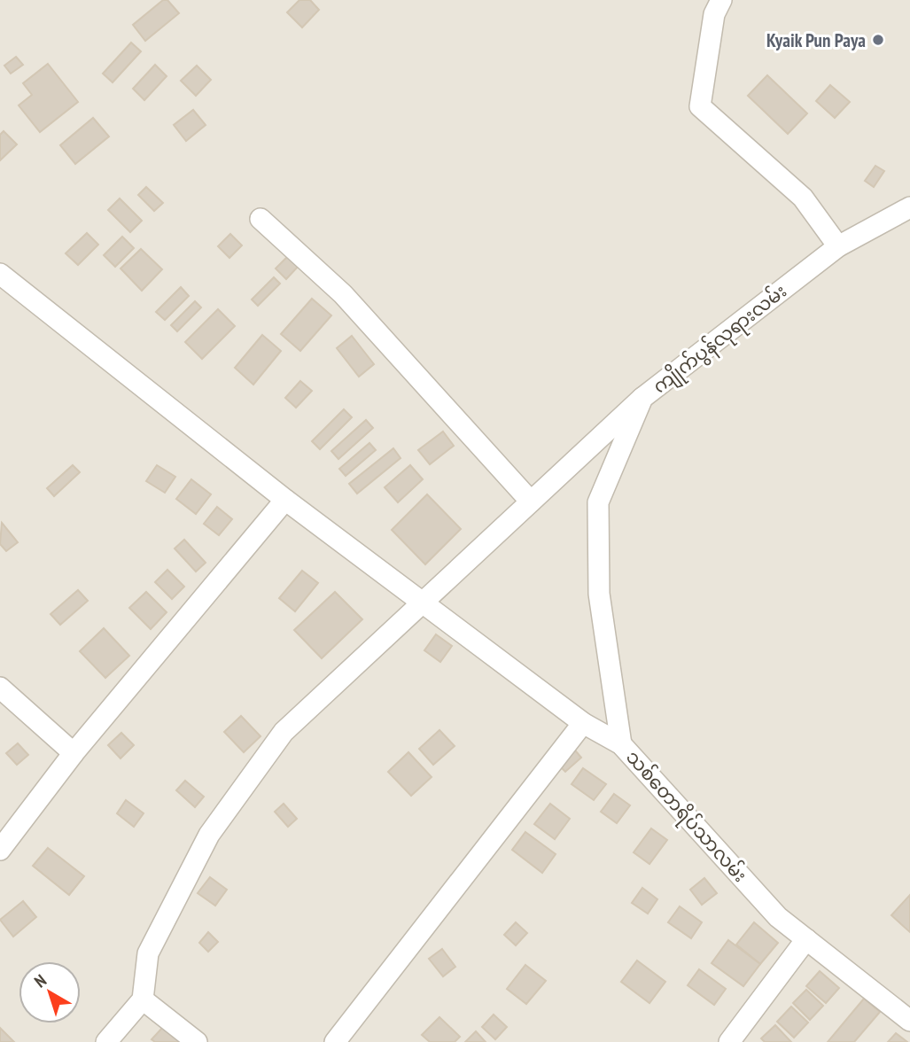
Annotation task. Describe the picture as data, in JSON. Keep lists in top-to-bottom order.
{
  "streets": {
    "street": ["ကျိုက်ပွန်လုရားလမ်း", "သစ်တောရိပ်သာလမ်း"]
  },
  "crossings": [
    ["ကျိုက်ပွန်လုရားလမ်း", "သစ်တောရိပ်သာလမ်း"]
  ],
  "places": ["Kyaik Pun Paya"],
  "north": "top left"
}
